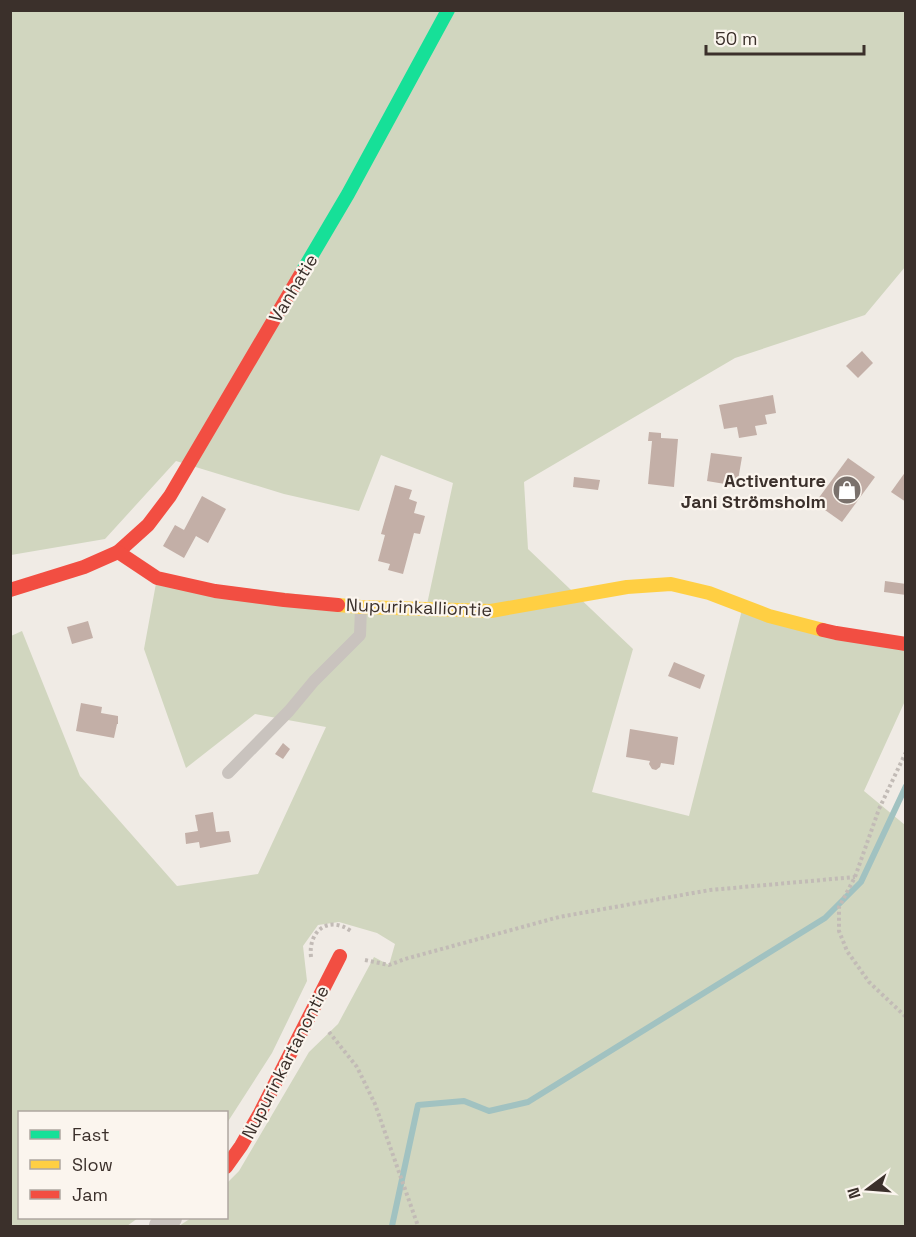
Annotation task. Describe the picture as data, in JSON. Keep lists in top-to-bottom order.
{
  "streets": {
    "street": ["Vanhatie", "Nupurinkalliontie", "Nupurinkartanontie"]
  },
  "crossings": [
    ["Vanhatie", "Nupurinkalliontie"]
  ],
  "places": {
    "shop": ["Activenture Jani Strömsholm"]
  },
  "legend": ["Fast", "Slow", "Jam"],
  "scale_bar": "50 m",
  "north": "left"
}
